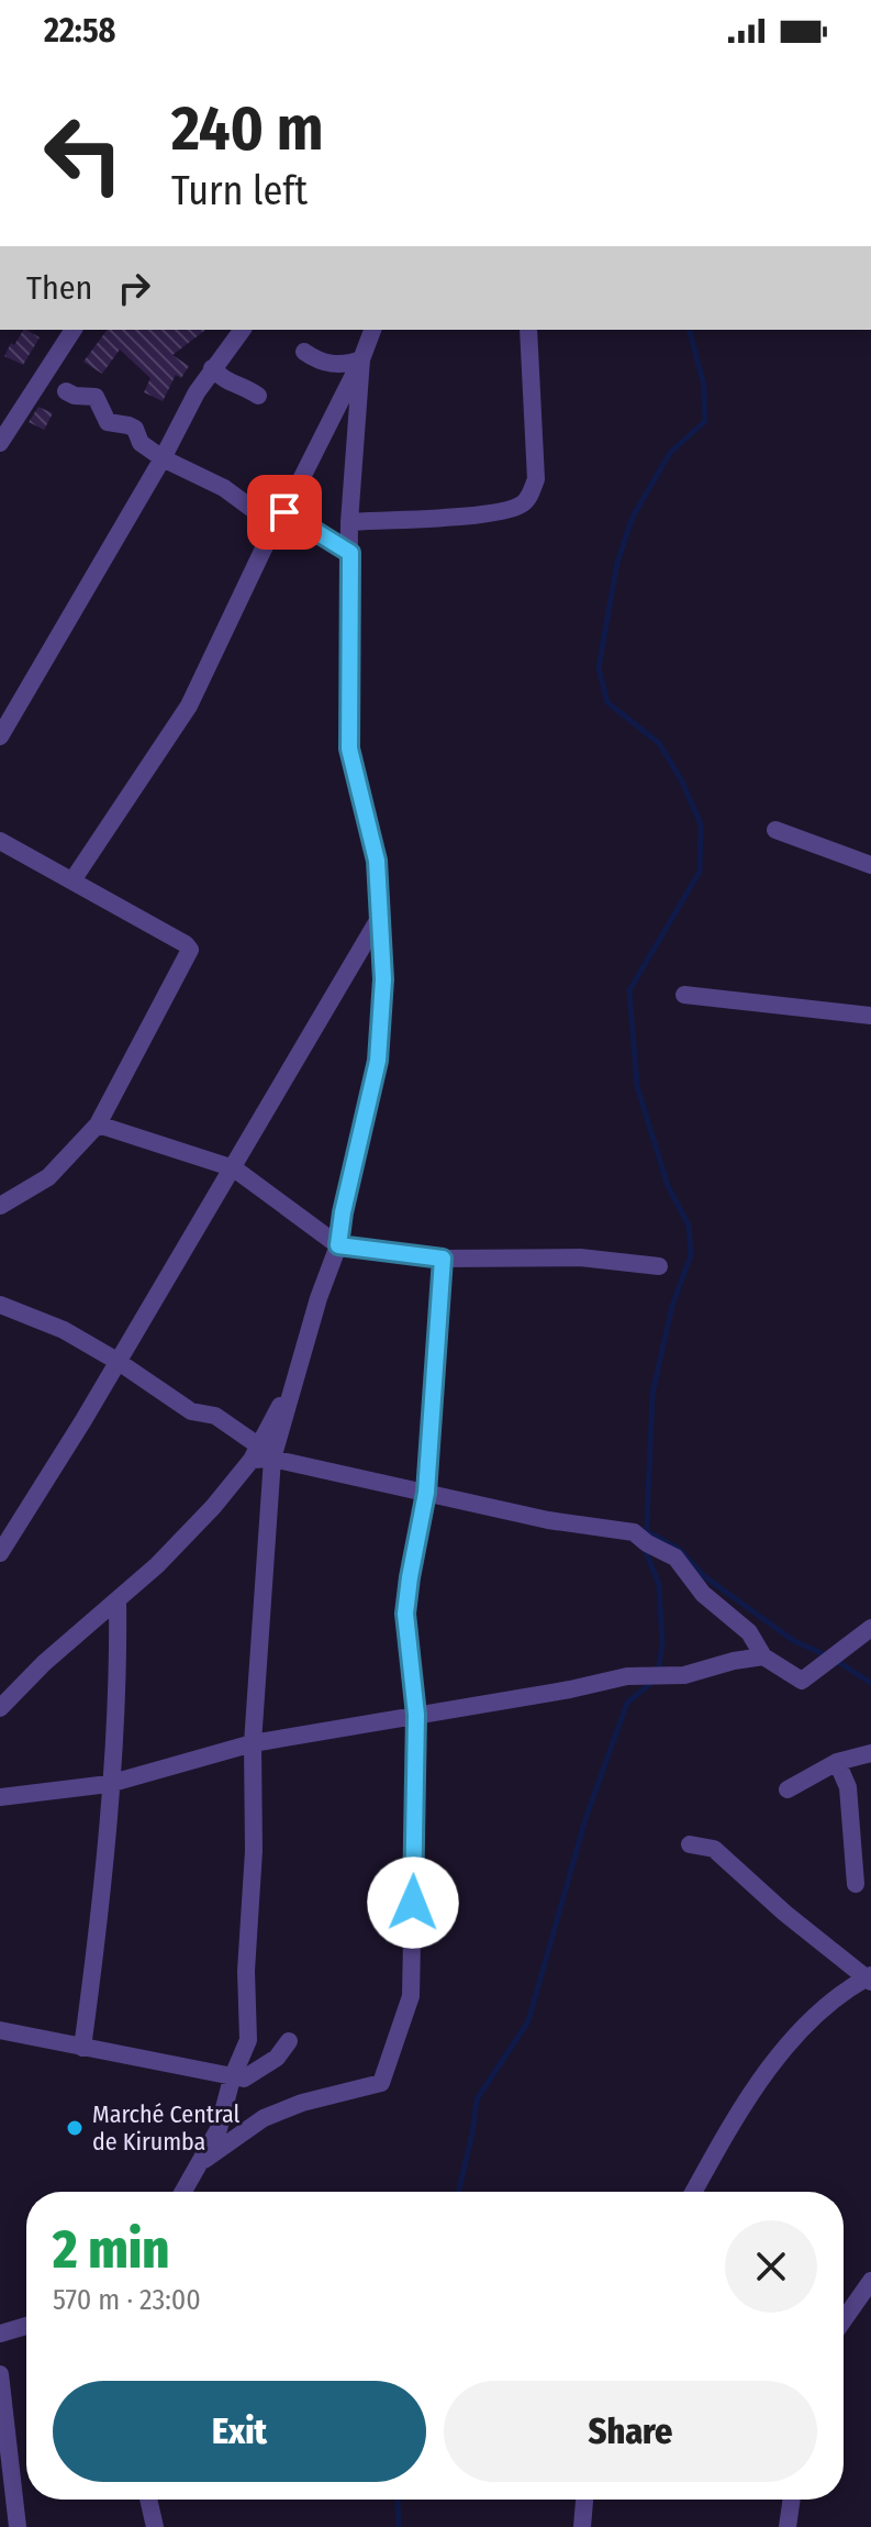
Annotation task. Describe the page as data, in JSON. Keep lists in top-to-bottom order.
{
  "places": ["Marché Central de Kirumba"],
  "page": {
    "status": "22:58",
    "turn": ["240 m", "Turn left"],
    "then": "Then",
    "heading": ["2 min", "570 m · 23:00"],
    "buttons": ["Exit", "Share"]
  }
}
